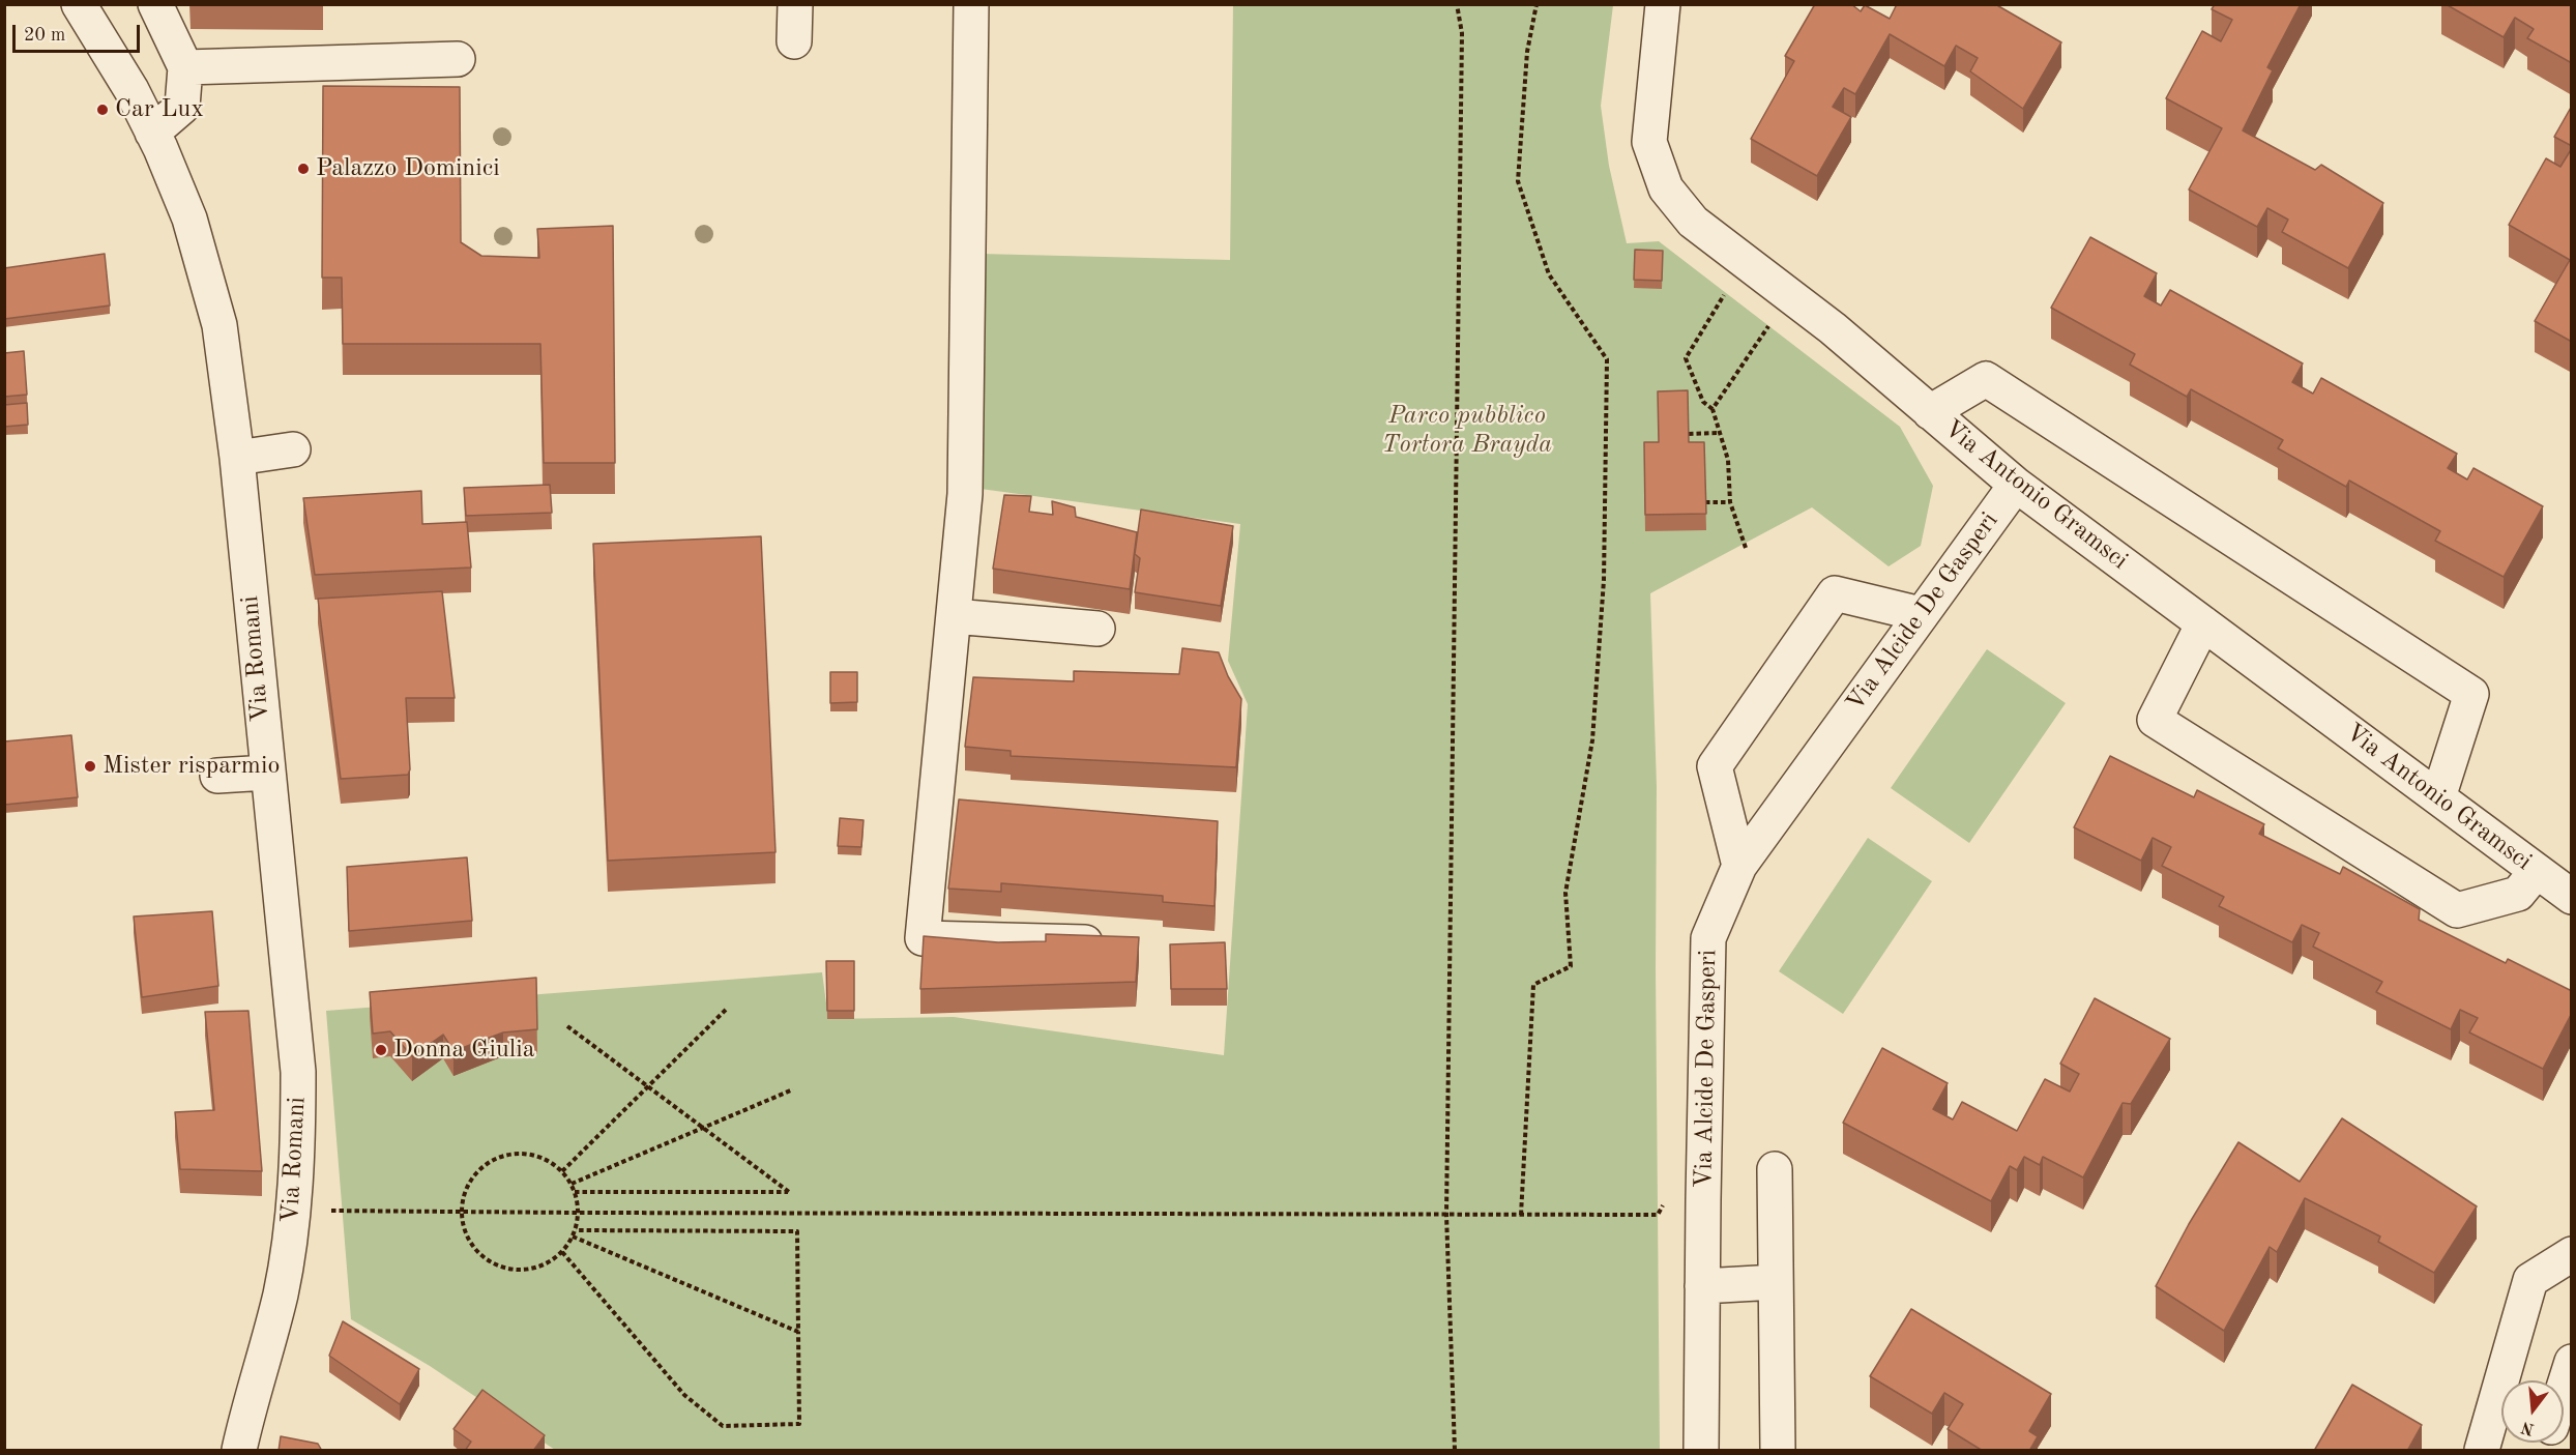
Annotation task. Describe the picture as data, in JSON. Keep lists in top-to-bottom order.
{
  "streets": {
    "street": ["Via Antonio Gramsci", "Via Alcide De Gasperi", "Via Romani"]
  },
  "crossings": [
    ["Via Antonio Gramsci", "Via Alcide De Gasperi"]
  ],
  "parks": ["Parco pubblico Tortora Brayda"],
  "places": [
    "Car Lux",
    "Palazzo Dominici",
    "Mister risparmio",
    "Donna Giulia"
  ],
  "scale_bar": "20 m",
  "north": "bottom"
}
